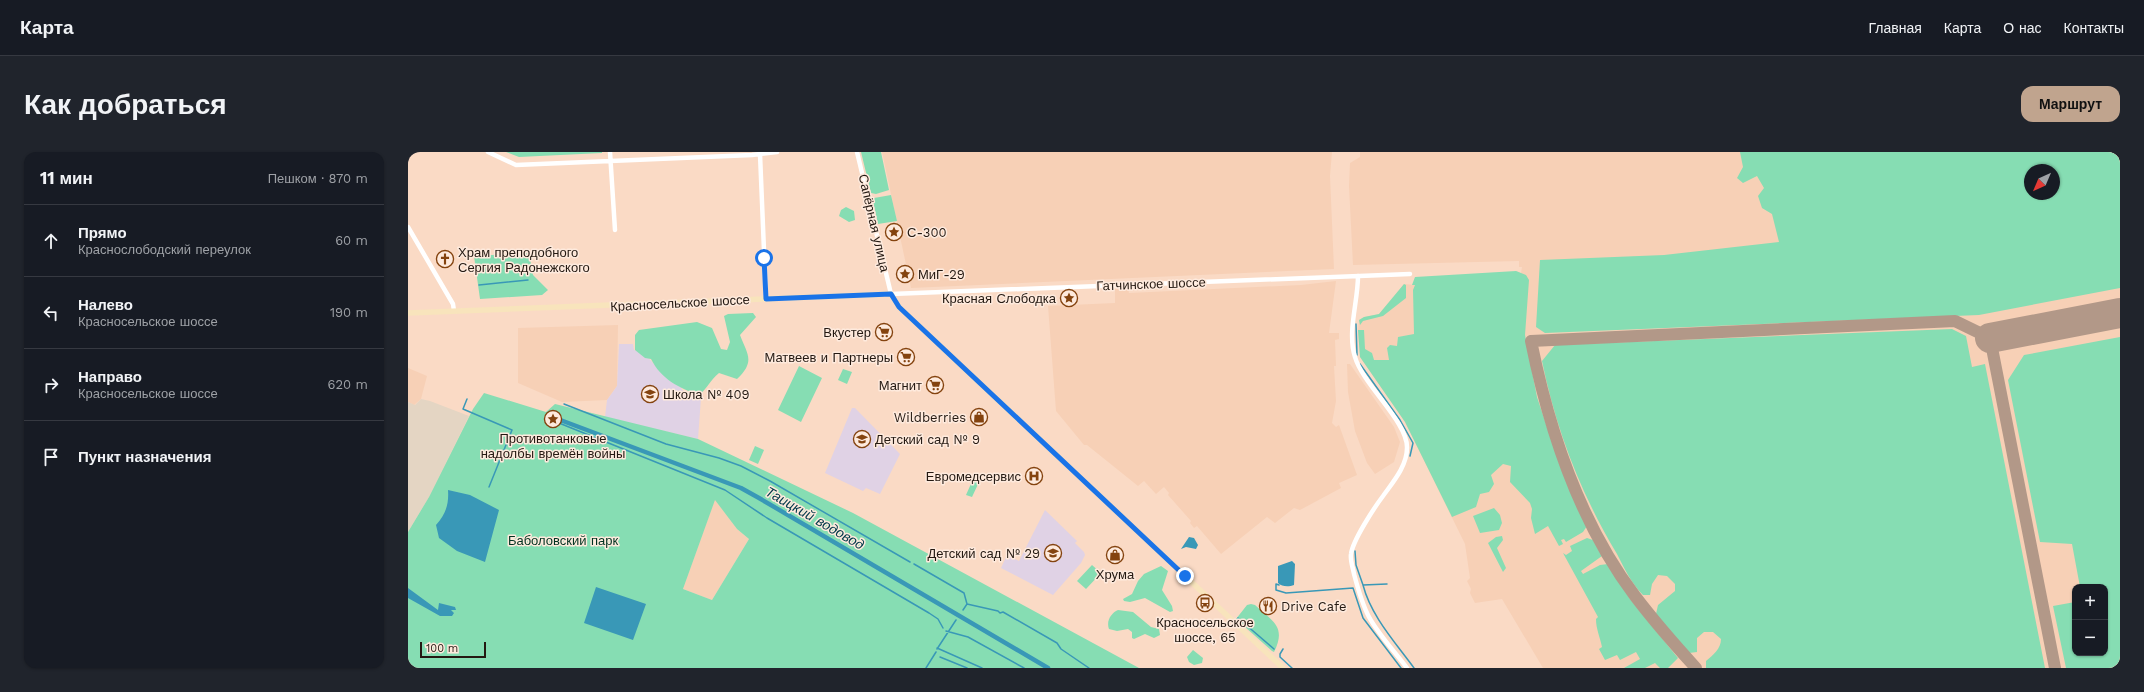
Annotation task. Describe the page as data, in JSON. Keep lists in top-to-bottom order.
{
  "streets": {
    "main road": ["Красносельское шоссе"],
    "street": ["Сапёрная улица", "Гатчинское шоссе"]
  },
  "crossings": [
    ["Сапёрная улица", "Гатчинское шоссе"],
    ["Сапёрная улица", "Красносельское шоссе"],
    ["Гатчинское шоссе", "Красносельское шоссе"]
  ],
  "water": ["Таицкий водовод"],
  "parks": ["Баболовский парк"],
  "places": {
    "place": [
      "С-300",
      "МиГ-29",
      "Красная Слободка",
      "Противотанковые надолбы времён войны"
    ],
    "church": ["Храм преподобного Сергия Радонежского"],
    "supermarket": ["Вкустер", "Матвеев и Партнеры", "Магнит"],
    "school or university": ["Школа № 409", "Детский сад № 9", "Детский сад № 29"],
    "shop": ["Wildberries", "Хрума"],
    "hospital": ["Евромедсервис"],
    "bus stop": ["Красносельское шоссе, 65"],
    "restaurant": ["Drive Cafe"]
  },
  "scale_bar": "100 m",
  "north": "bottom left",
  "page": {
    "header": "Карта",
    "nav": [
      "Главная",
      "Карта",
      "О нас",
      "Контакты"
    ],
    "buttons": "Маршрут",
    "title": "Как добраться",
    "heading": ["11 мин", "Пешком · 870 m"],
    "list": [
      ["Прямо", "Краснослободский переулок", "60 m"],
      ["Налево", "Красносельское шоссе", "190 m"],
      ["Направо", "Красносельское шоссе", "620 m"],
      "Пункт назначения"
    ],
    "map_buttons": ["+", "−"],
    "scale": "100 m"
  }
}
